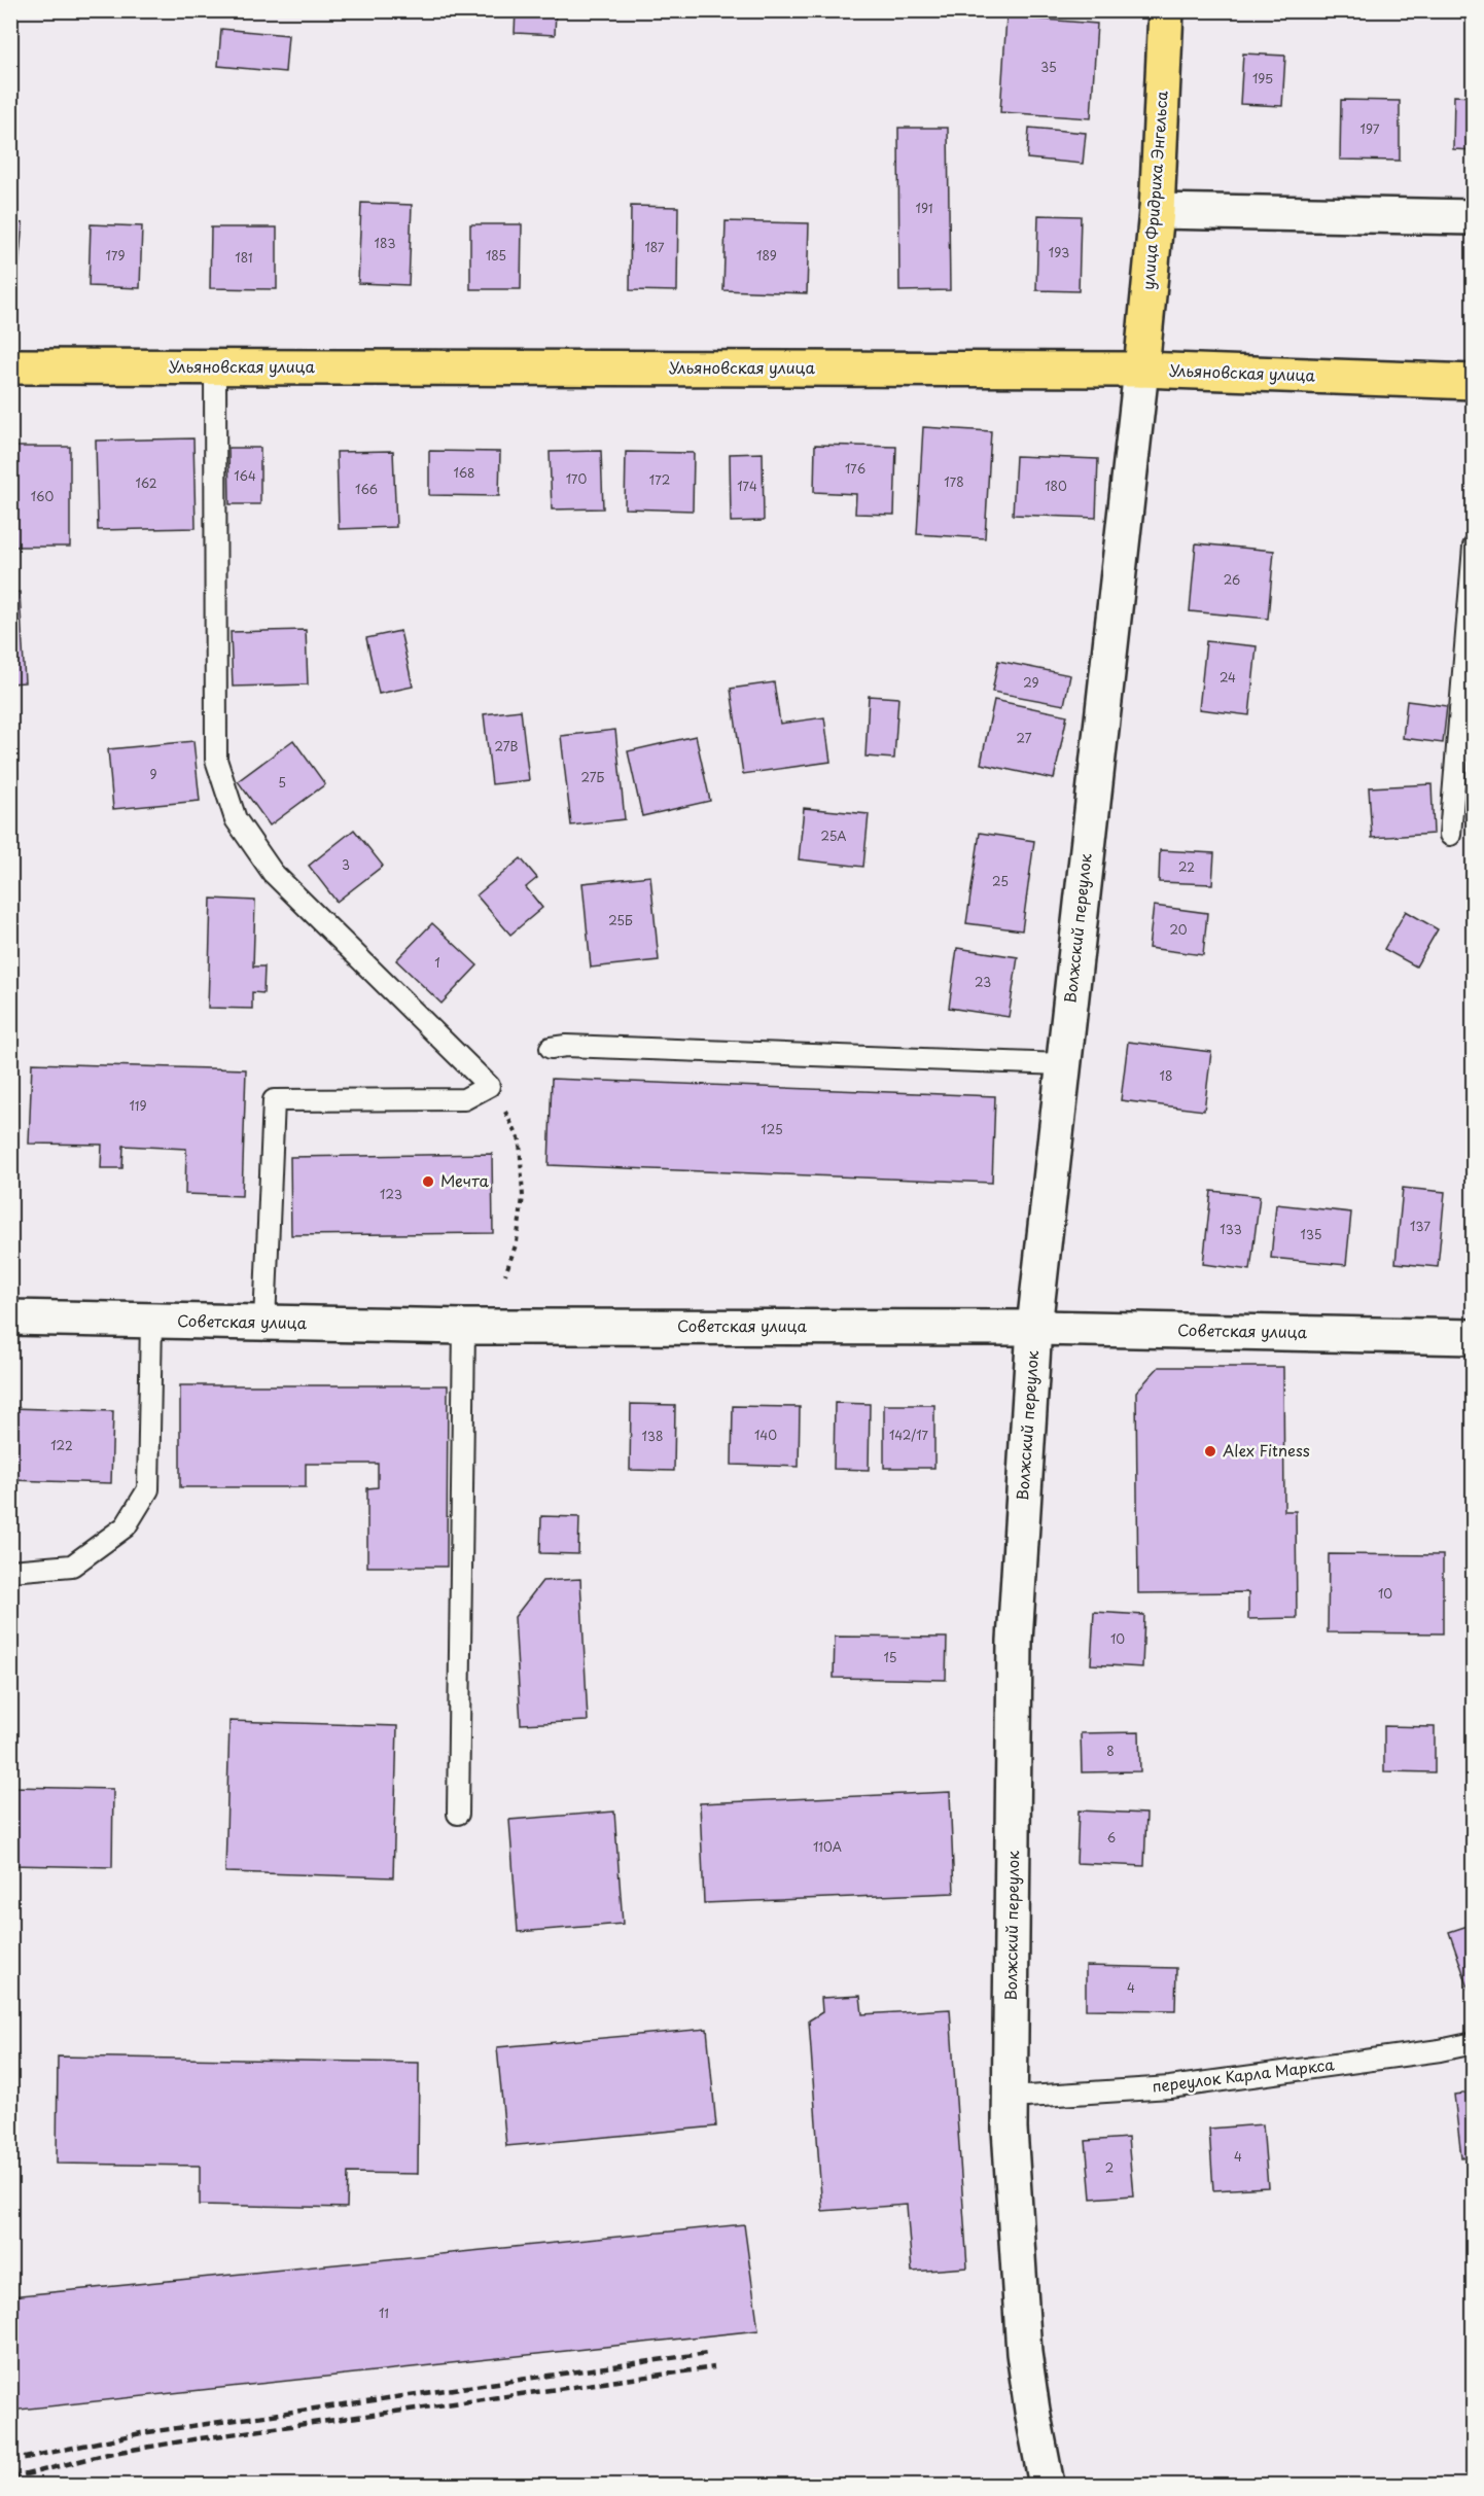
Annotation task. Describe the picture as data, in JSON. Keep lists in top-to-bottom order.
{
  "streets": {
    "main road": ["улица Фридриха Энгельса", "Ульяновская улица"],
    "street": ["Волжский переулок", "Советская улица"],
    "lane": ["переулок Карла Маркса"]
  },
  "crossings": [
    ["улица Фридриха Энгельса", "Ульяновская улица"],
    ["улица Фридриха Энгельса", "Волжский переулок"],
    ["Ульяновская улица", "Волжский переулок"],
    ["Волжский переулок", "Советская улица"],
    ["Волжский переулок", "переулок Карла Маркса"]
  ],
  "places": ["Мечта", "Alex Fitness"],
  "house_numbers": [
    "35",
    "195",
    "197",
    "191",
    "183",
    "187",
    "193",
    "179",
    "185",
    "189",
    "181",
    "176",
    "168",
    "164",
    "170",
    "172",
    "178",
    "162",
    "174",
    "180",
    "166",
    "160",
    "26",
    "24",
    "29",
    "27",
    "27В",
    "9",
    "27Б",
    "5",
    "25А",
    "3",
    "22",
    "25",
    "25Б",
    "20",
    "1",
    "23",
    "18",
    "119",
    "125",
    "123",
    "137",
    "133",
    "135",
    "140",
    "142/17",
    "138",
    "122",
    "10",
    "10",
    "15",
    "8",
    "6",
    "110А",
    "4",
    "4",
    "2",
    "11"
  ]
}
